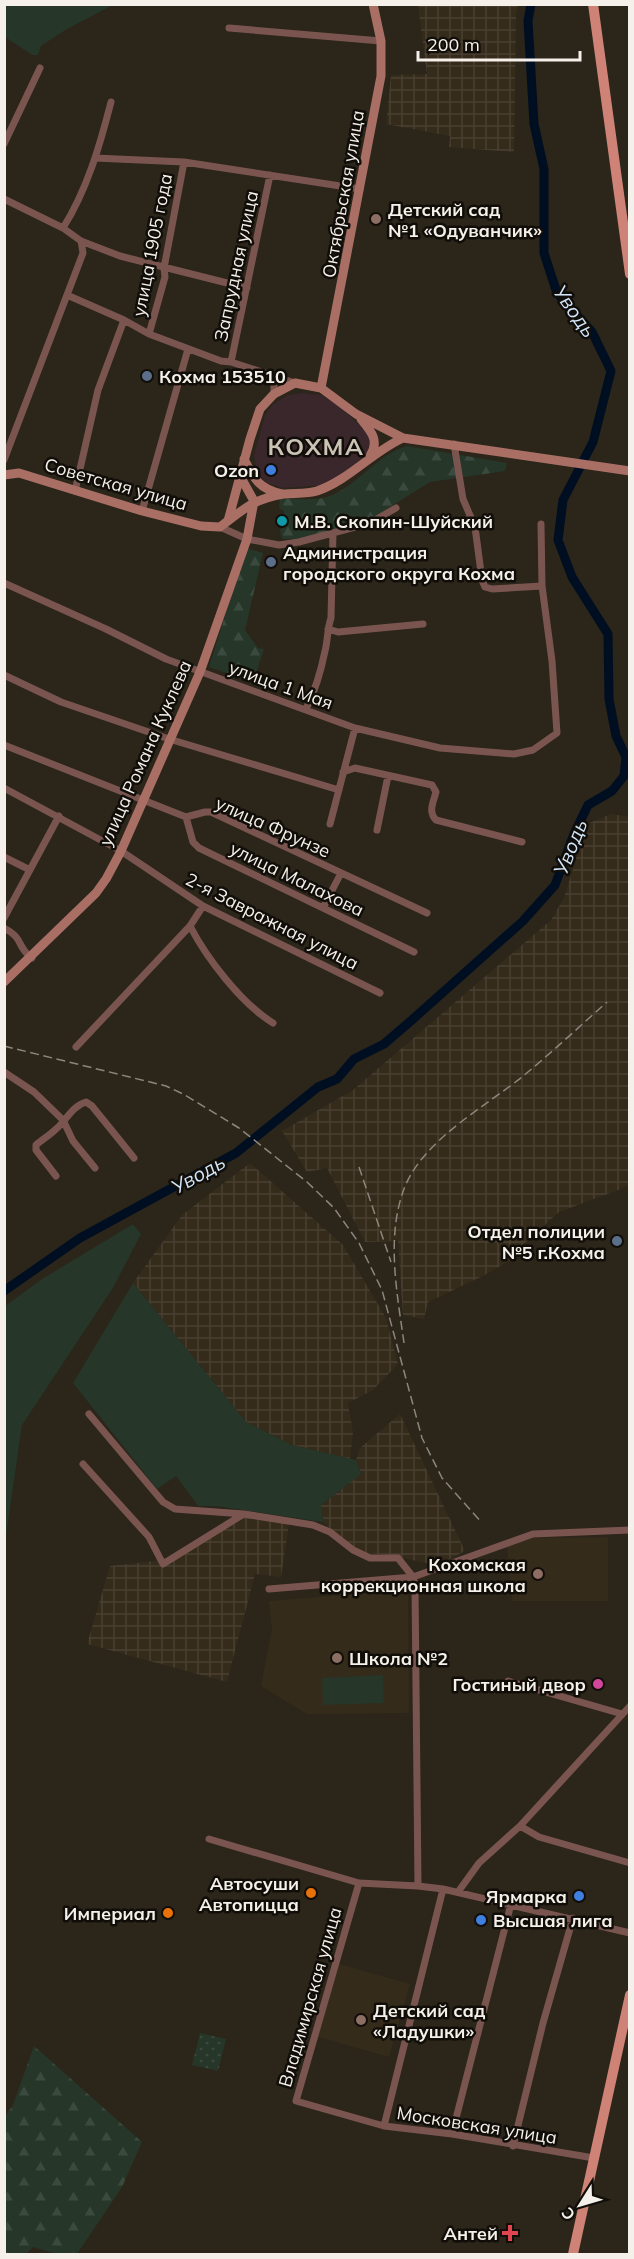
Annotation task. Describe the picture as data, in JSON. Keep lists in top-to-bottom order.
{
  "streets": {
    "main road": ["Октябрьская улица", "Советская улица", "улица Романа Куклева"],
    "street": [
      "улица 1905 года",
      "Запрудная улица",
      "улица 1 Мая",
      "улица Фрунзе",
      "улица Малахова",
      "2-я Завражная улица",
      "Владимирская улица",
      "Московская улица"
    ]
  },
  "crossings": [
    ["Октябрьская улица", "Запрудная улица"],
    ["улица 1905 года", "Запрудная улица"],
    ["Советская улица", "улица Романа Куклева"],
    ["улица 1 Мая", "улица Романа Куклева"],
    ["улица Романа Куклева", "улица Фрунзе"],
    ["улица Романа Куклева", "2-я Завражная улица"],
    ["улица Фрунзе", "улица Малахова"],
    ["Владимирская улица", "Московская улица"]
  ],
  "districts": ["КОХМА"],
  "water": ["Уводь"],
  "places": {
    "other": [
      "Детский сад №1 «Одуванчик»",
      "Кохма 153510",
      "Ozon",
      "М.В. Скопин-Шуйский",
      "Администрация городского округа Кохма",
      "Отдел полиции №5 г.Кохма",
      "Кохомская коррекционная школа",
      "Школа №2",
      "Гостиный двор",
      "Автосуши Автопицца",
      "Ярмарка",
      "Империал",
      "Высшая лига",
      "Детский сад «Ладушки»"
    ],
    "health": ["Антей"]
  },
  "scale_bar": "200 m",
  "north": "bottom left"
}
